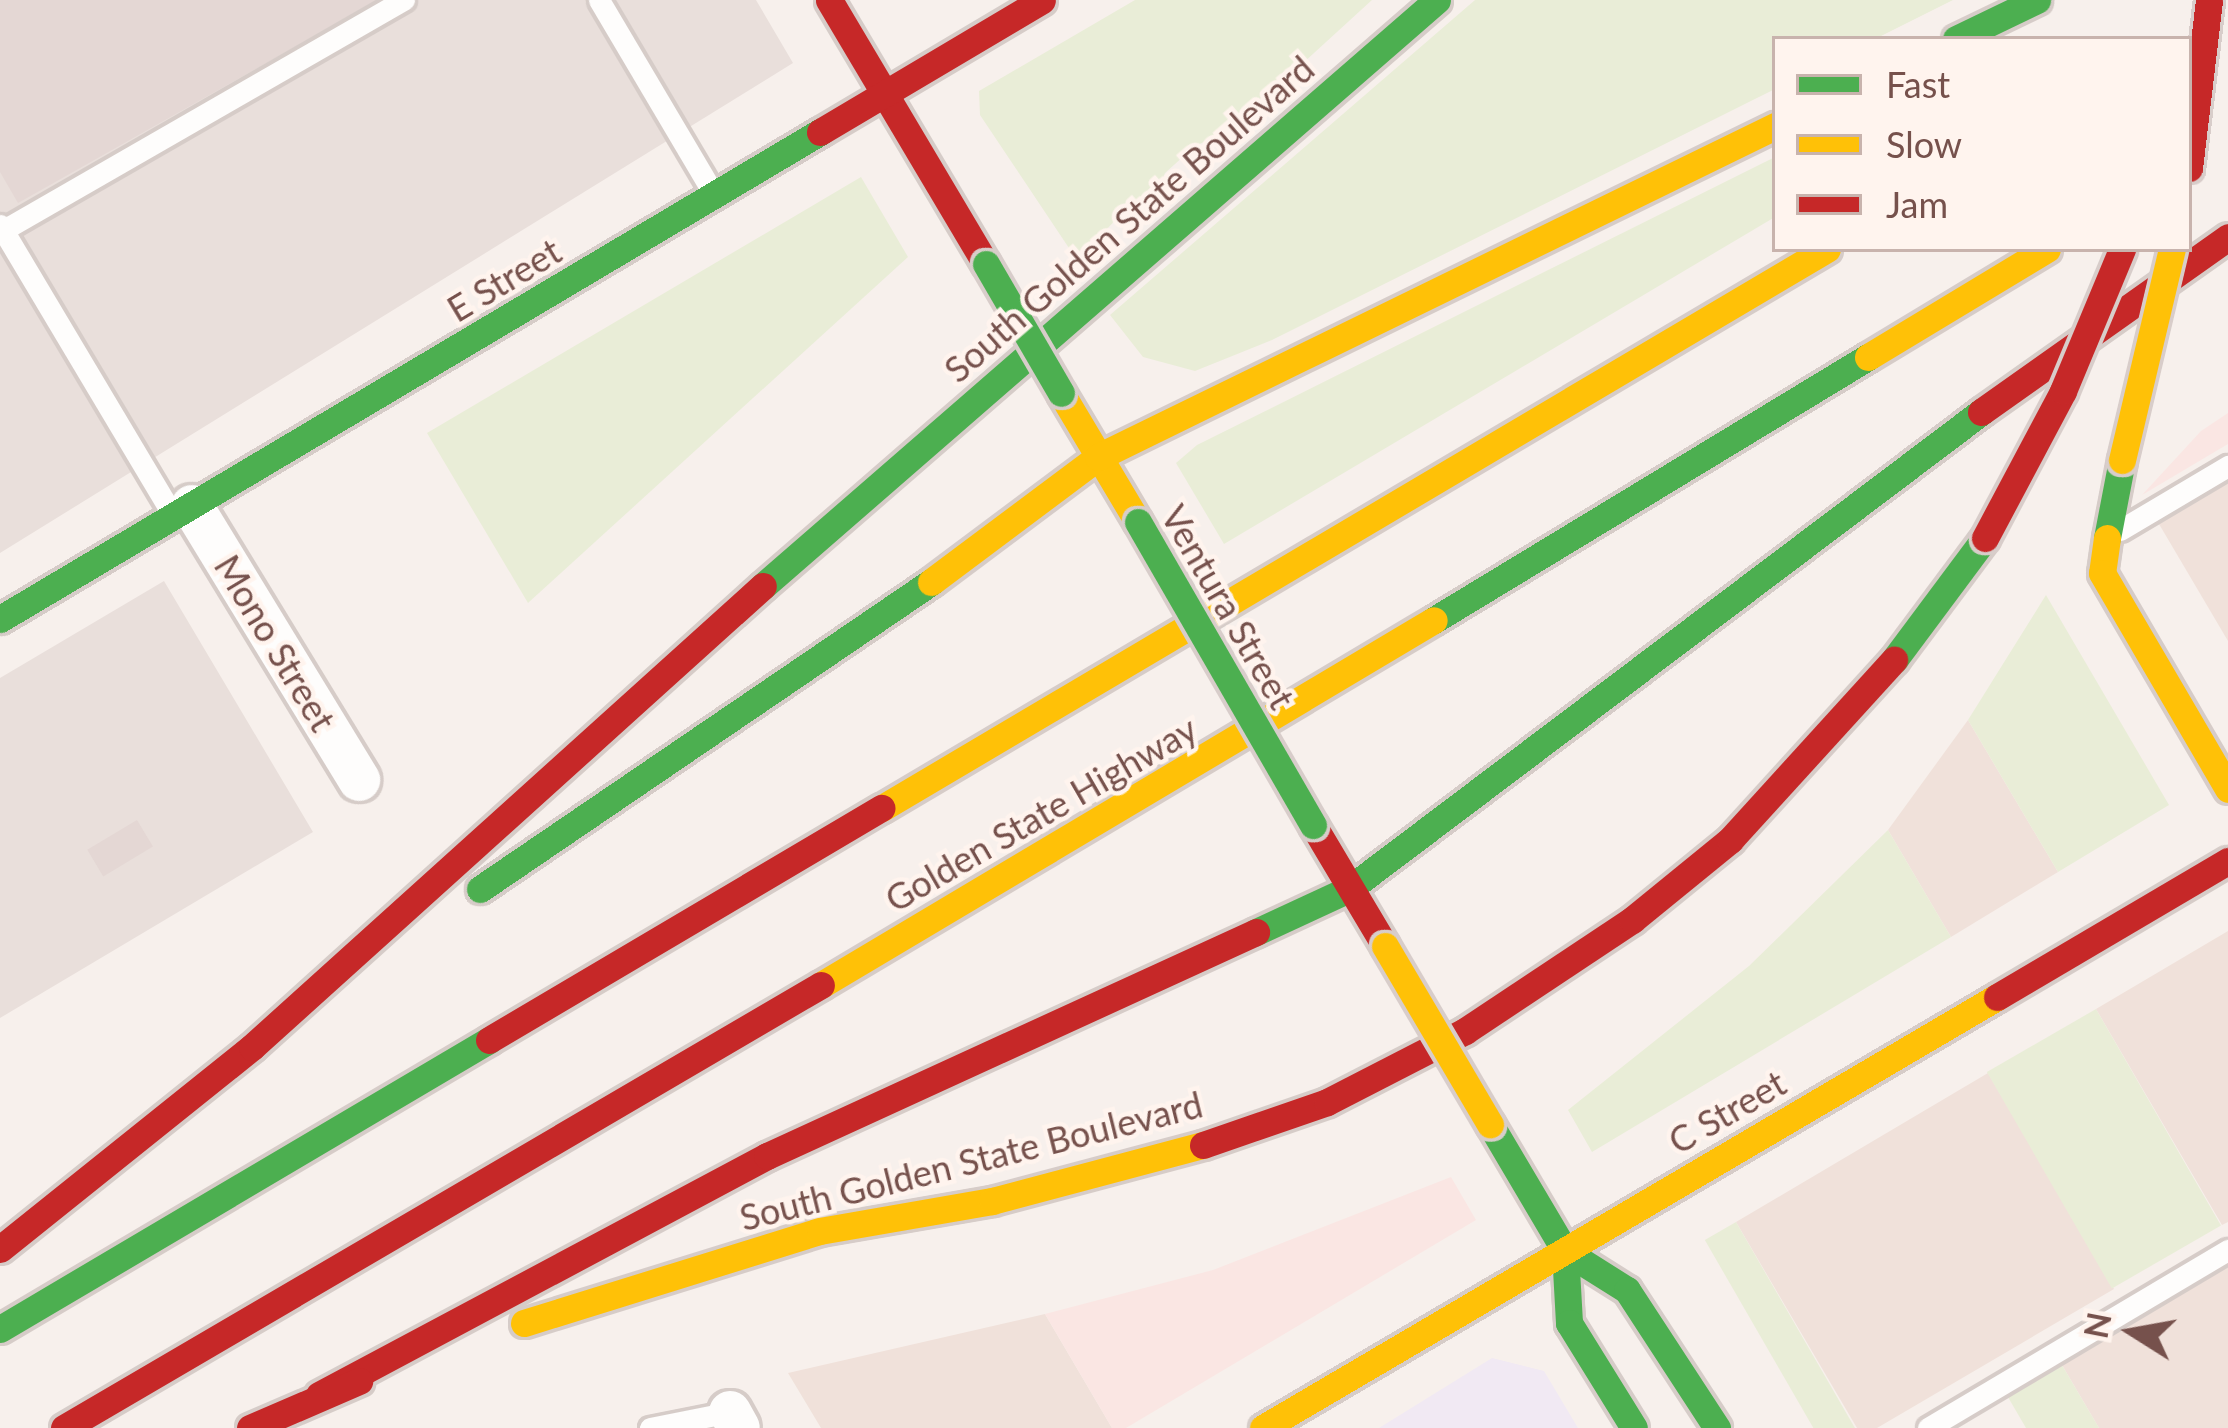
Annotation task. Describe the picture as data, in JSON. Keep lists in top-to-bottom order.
{
  "streets": {
    "main road": [
      "South Golden State Boulevard",
      "E Street",
      "Ventura Street",
      "Golden State Highway",
      "C Street"
    ],
    "street": ["Mono Street"]
  },
  "crossings": [
    ["E Street", "Ventura Street"],
    ["E Street", "Mono Street"],
    ["Ventura Street", "C Street"]
  ],
  "legend": ["Fast", "Slow", "Jam"],
  "north": "left"
}
